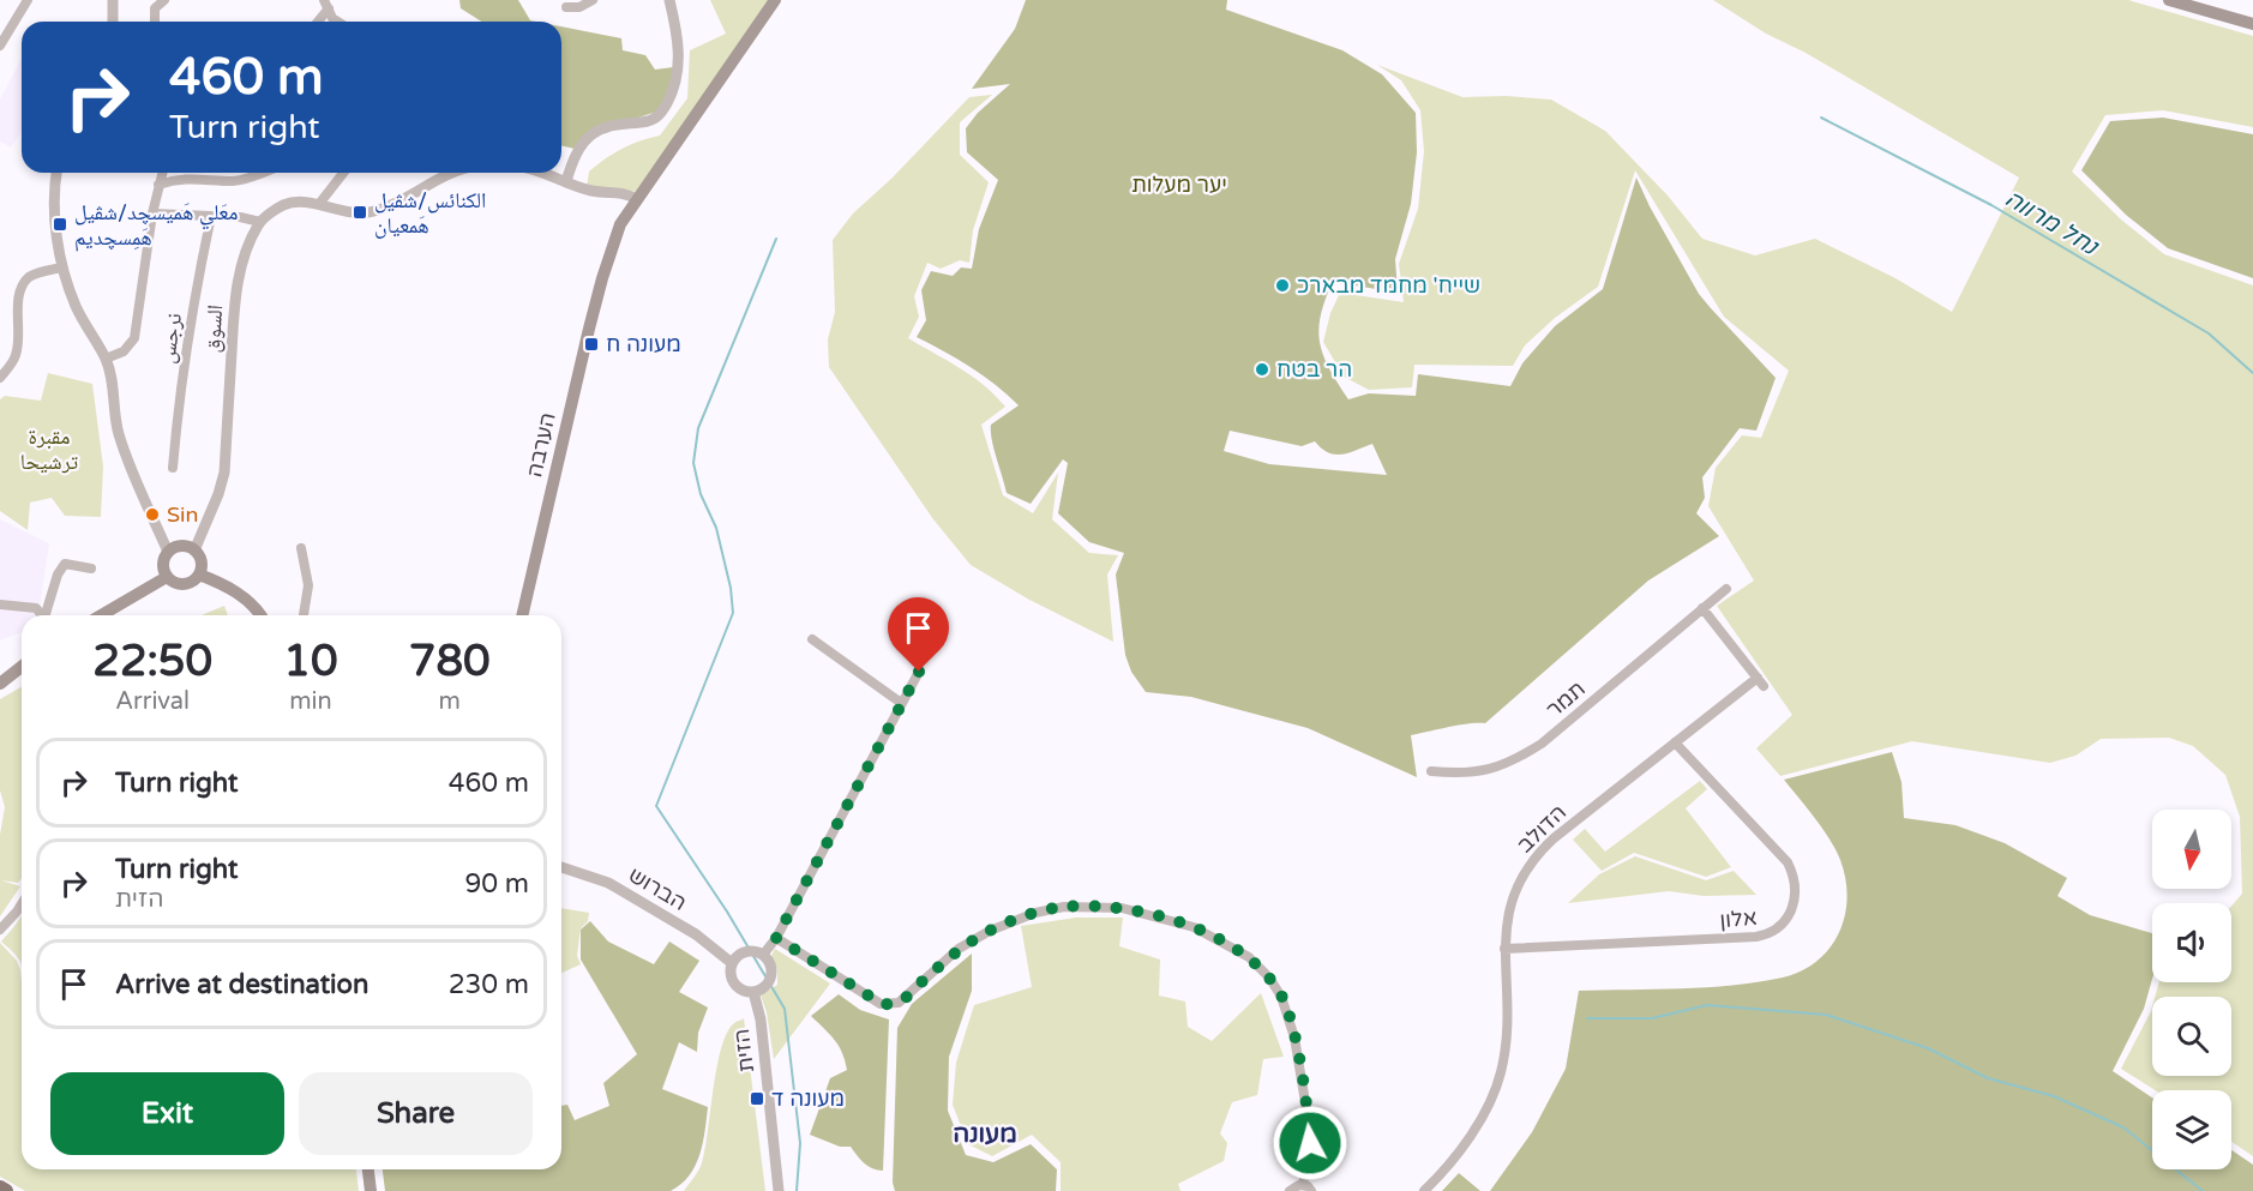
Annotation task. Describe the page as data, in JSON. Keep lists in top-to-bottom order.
{
  "streets": {
    "main road": ["הערבה"],
    "street": [
      "السوق",
      "نرجس",
      "תמר",
      "הדולב",
      "הברוש",
      "אלון",
      "הזית"
    ]
  },
  "crossings": [
    ["תמר", "הדולב"],
    ["הדולב", "אלון"],
    ["הברוש", "הזית"]
  ],
  "districts": ["מעונה"],
  "water": ["נחל מרווה"],
  "parks": ["יער מעלות", "مقبرة ترشيحا"],
  "places": {
    "transit": [
      "الكنائس/شڤيل هَمعيان",
      "معَلي هَميسچد/شڤيل هَمِسچديم",
      "מעונה ח",
      "מעונה ד"
    ],
    "other": ["שייח' מחמד מבארכ", "הר בטח", "Sin"]
  },
  "north": "bottom",
  "page": {
    "turn": ["460 m", "Turn right"],
    "eta": [
      "22:50",
      "Arrival",
      "10",
      "min",
      "780",
      "m"
    ],
    "list": [
      {
        "name": "Turn right",
        "value": "460 m"
      },
      {
        "name": "Turn right",
        "note": "הזית",
        "value": "90 m"
      },
      {
        "name": "Arrive at destination",
        "value": "230 m"
      }
    ],
    "buttons": ["Exit", "Share"]
  }
}
